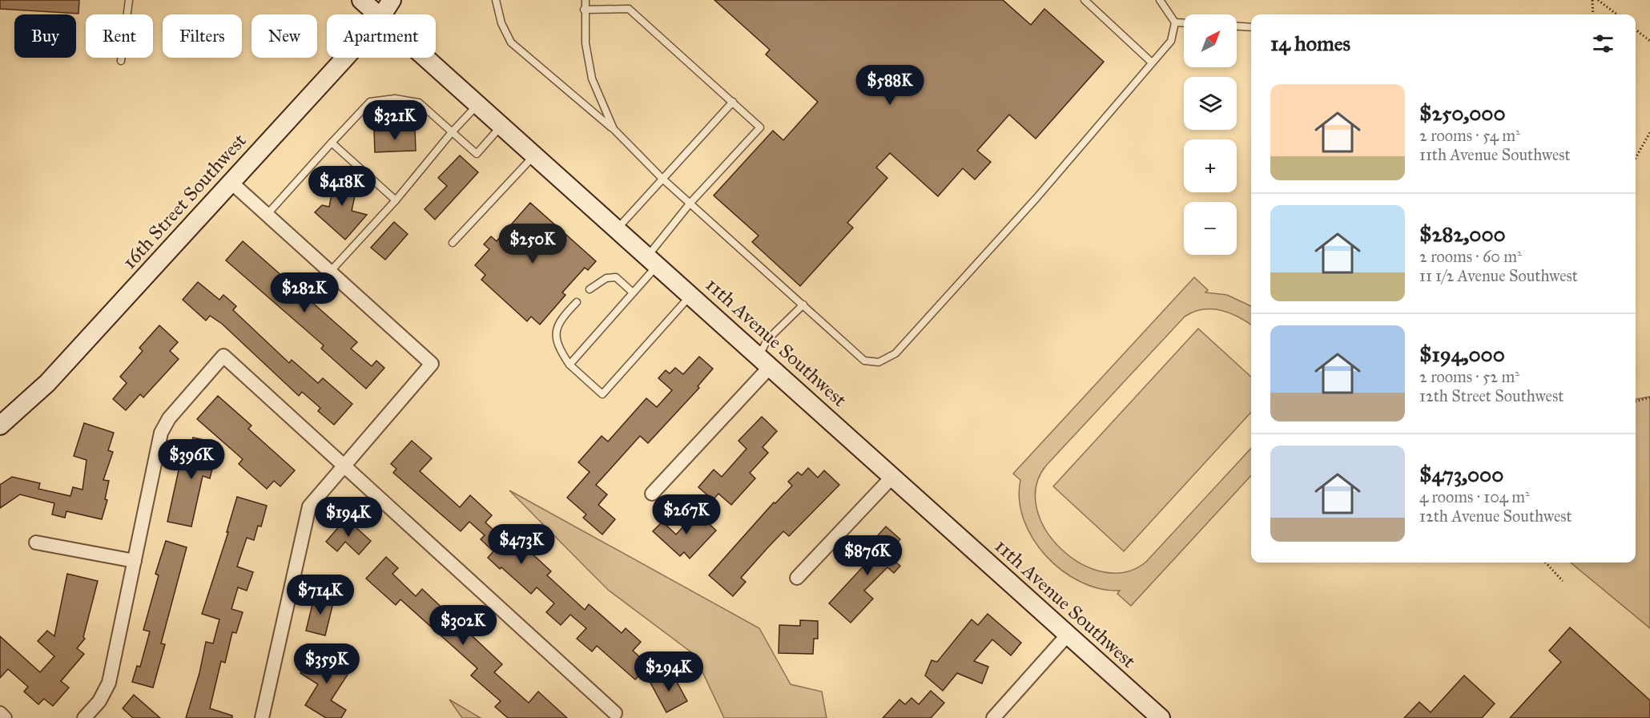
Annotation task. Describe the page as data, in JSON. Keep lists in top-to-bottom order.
{
  "streets": {
    "street": ["16th Street Southwest", "11th Avenue Southwest"]
  },
  "north": "top right",
  "page": {
    "map_buttons": ["+", "−"],
    "chip": [
      "Buy",
      "Rent",
      "Filters",
      "New",
      "Apartment"
    ],
    "heading": "14 homes",
    "price": [
      "$588K",
      "$321K",
      "$418K",
      "$250K",
      "$282K",
      "$396K",
      "$267K",
      "$194K",
      "$473K",
      "$876K",
      "$714K",
      "$302K",
      "$359K",
      "$294K"
    ],
    "list": [
      {
        "name": "$250,000",
        "note": "2 rooms · 54 m² · 11th Avenue Southwest"
      },
      {
        "name": "$282,000",
        "note": "2 rooms · 60 m² · 11 1/2 Avenue Southwest"
      },
      {
        "name": "$194,000",
        "note": "2 rooms · 52 m² · 12th Street Southwest"
      },
      {
        "name": "$473,000",
        "note": "4 rooms · 104 m² · 12th Avenue Southwest"
      }
    ]
  }
}
